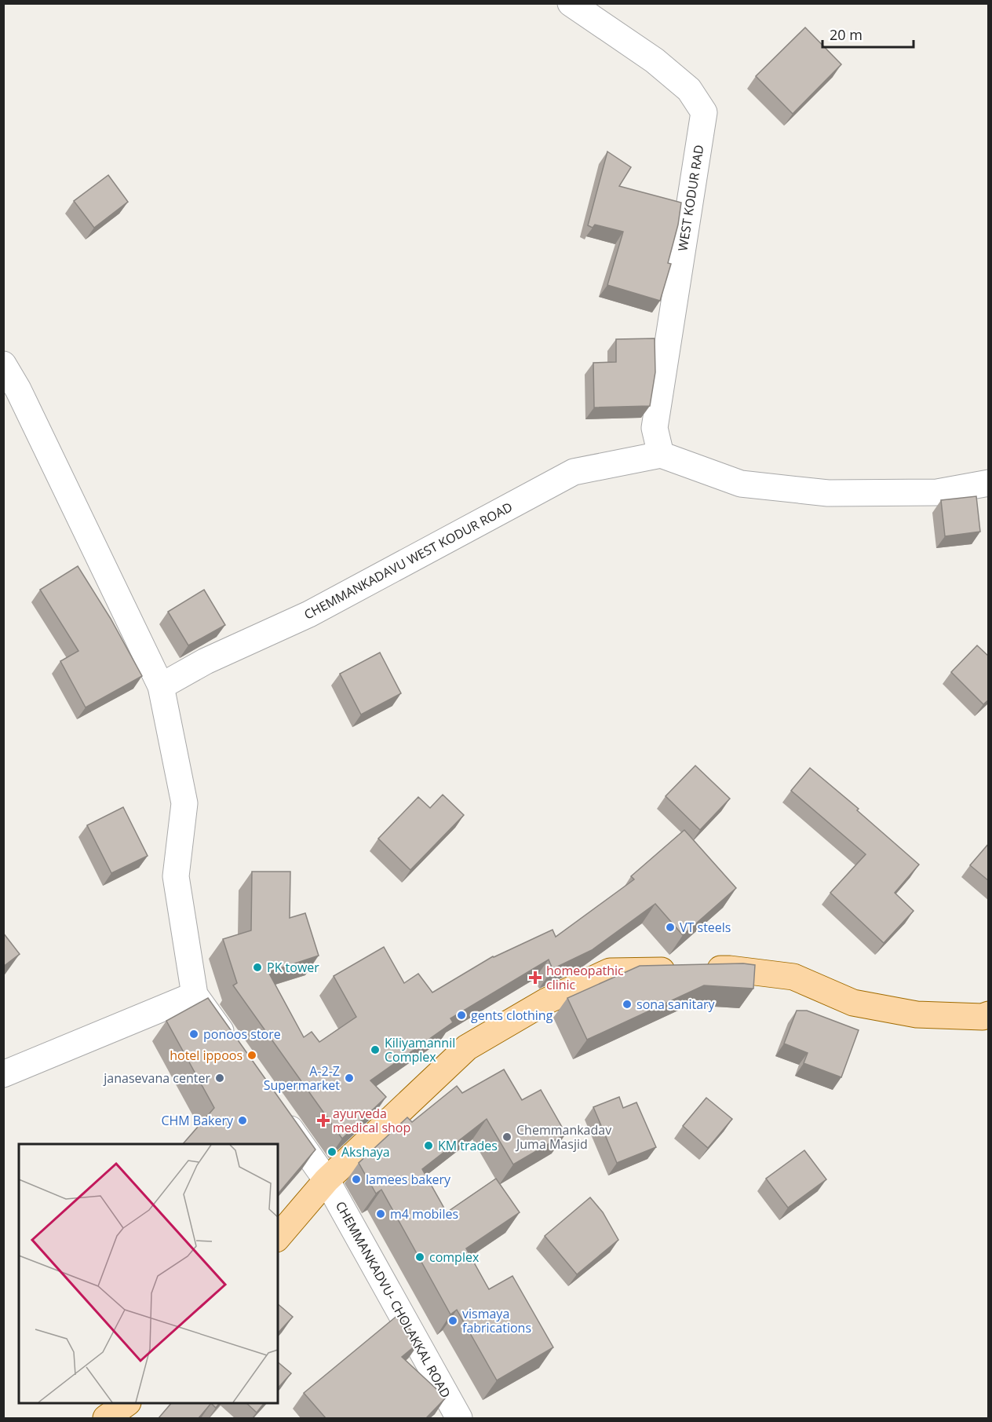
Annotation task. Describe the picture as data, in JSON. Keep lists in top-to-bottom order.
{
  "streets": {
    "street": ["WEST KODUR RAD", "CHEMMANKADAVU WEST KODUR ROAD", "CHEMMANKADVU- CHOLAKKAL ROAD"]
  },
  "crossings": [
    ["WEST KODUR RAD", "CHEMMANKADAVU WEST KODUR ROAD"]
  ],
  "places": {
    "other": [
      "VT steels",
      "PK tower",
      "sona sanitary",
      "gents clothing",
      "ponoos store",
      "Kiliyamannil Complex",
      "hotel ippoos",
      "janasevana center",
      "A-2-Z Supermarket",
      "CHM Bakery",
      "Chemmankadav Juma Masjid",
      "KM trades",
      "Akshaya",
      "lamees bakery",
      "m4 mobiles",
      "complex",
      "vismaya fabrications"
    ],
    "health": ["homeopathic clinic", "ayurveda medical shop"]
  },
  "scale_bar": "20 m"
}
